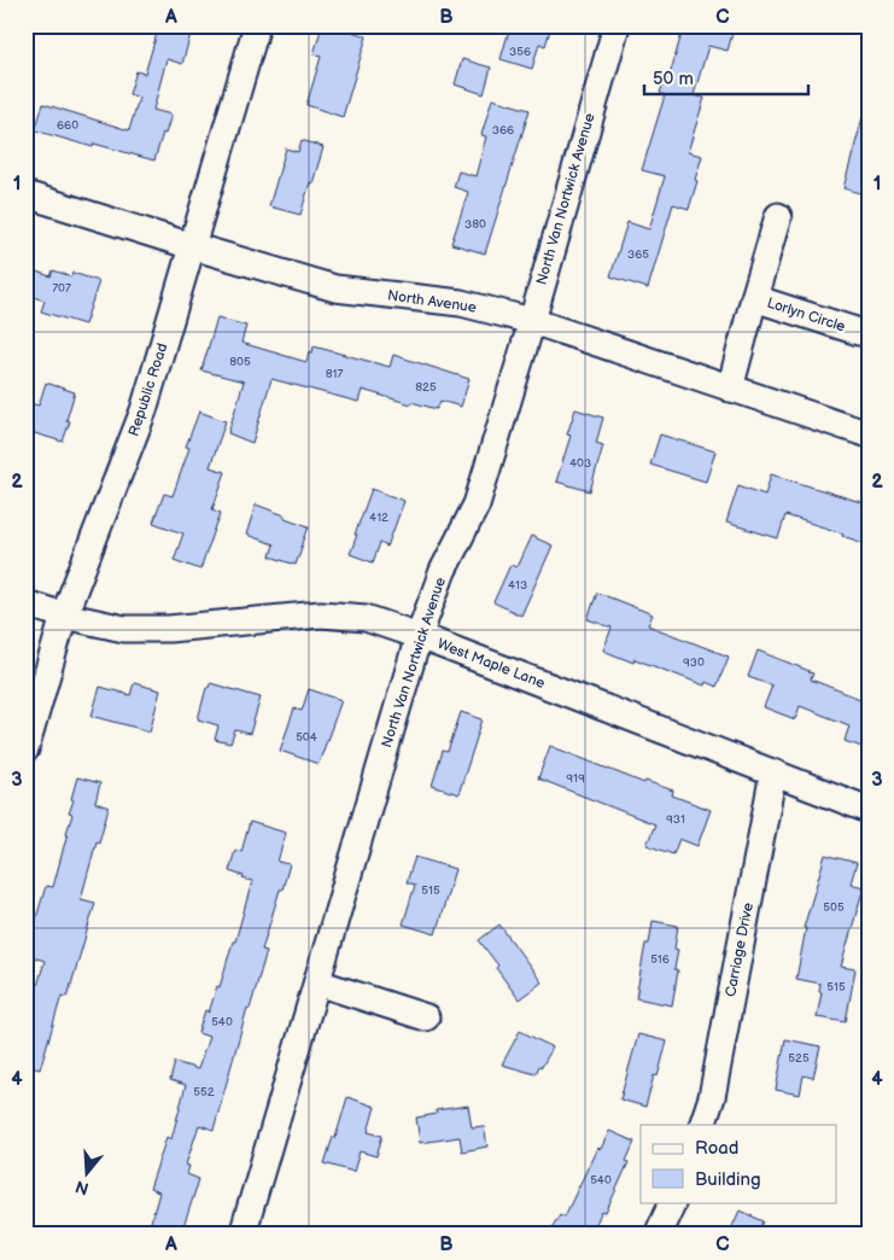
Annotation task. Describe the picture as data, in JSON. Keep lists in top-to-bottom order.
{
  "streets": {
    "street": [
      "North Van Nortwick Avenue",
      "North Avenue",
      "Lorlyn Circle",
      "Republic Road",
      "West Maple Lane",
      "Carriage Drive"
    ]
  },
  "crossings": [
    ["North Van Nortwick Avenue", "North Avenue"],
    ["North Van Nortwick Avenue", "West Maple Lane"],
    ["North Avenue", "Lorlyn Circle"],
    ["North Avenue", "Republic Road"],
    ["Republic Road", "West Maple Lane"],
    ["West Maple Lane", "Carriage Drive"]
  ],
  "house_numbers": [
    "356",
    "660",
    "366",
    "380",
    "365",
    "707",
    "805",
    "817",
    "825",
    "403",
    "412",
    "413",
    "930",
    "504",
    "919",
    "931",
    "515",
    "505",
    "516",
    "515",
    "540",
    "525",
    "552",
    "540"
  ],
  "legend": ["Road", "Building"],
  "scale_bar": "50 m",
  "north": "bottom",
  "grid": {
    "columns": ["A", "B", "C"],
    "rows": [
      "1",
      "2",
      "3",
      "4"
    ]
  }
}
